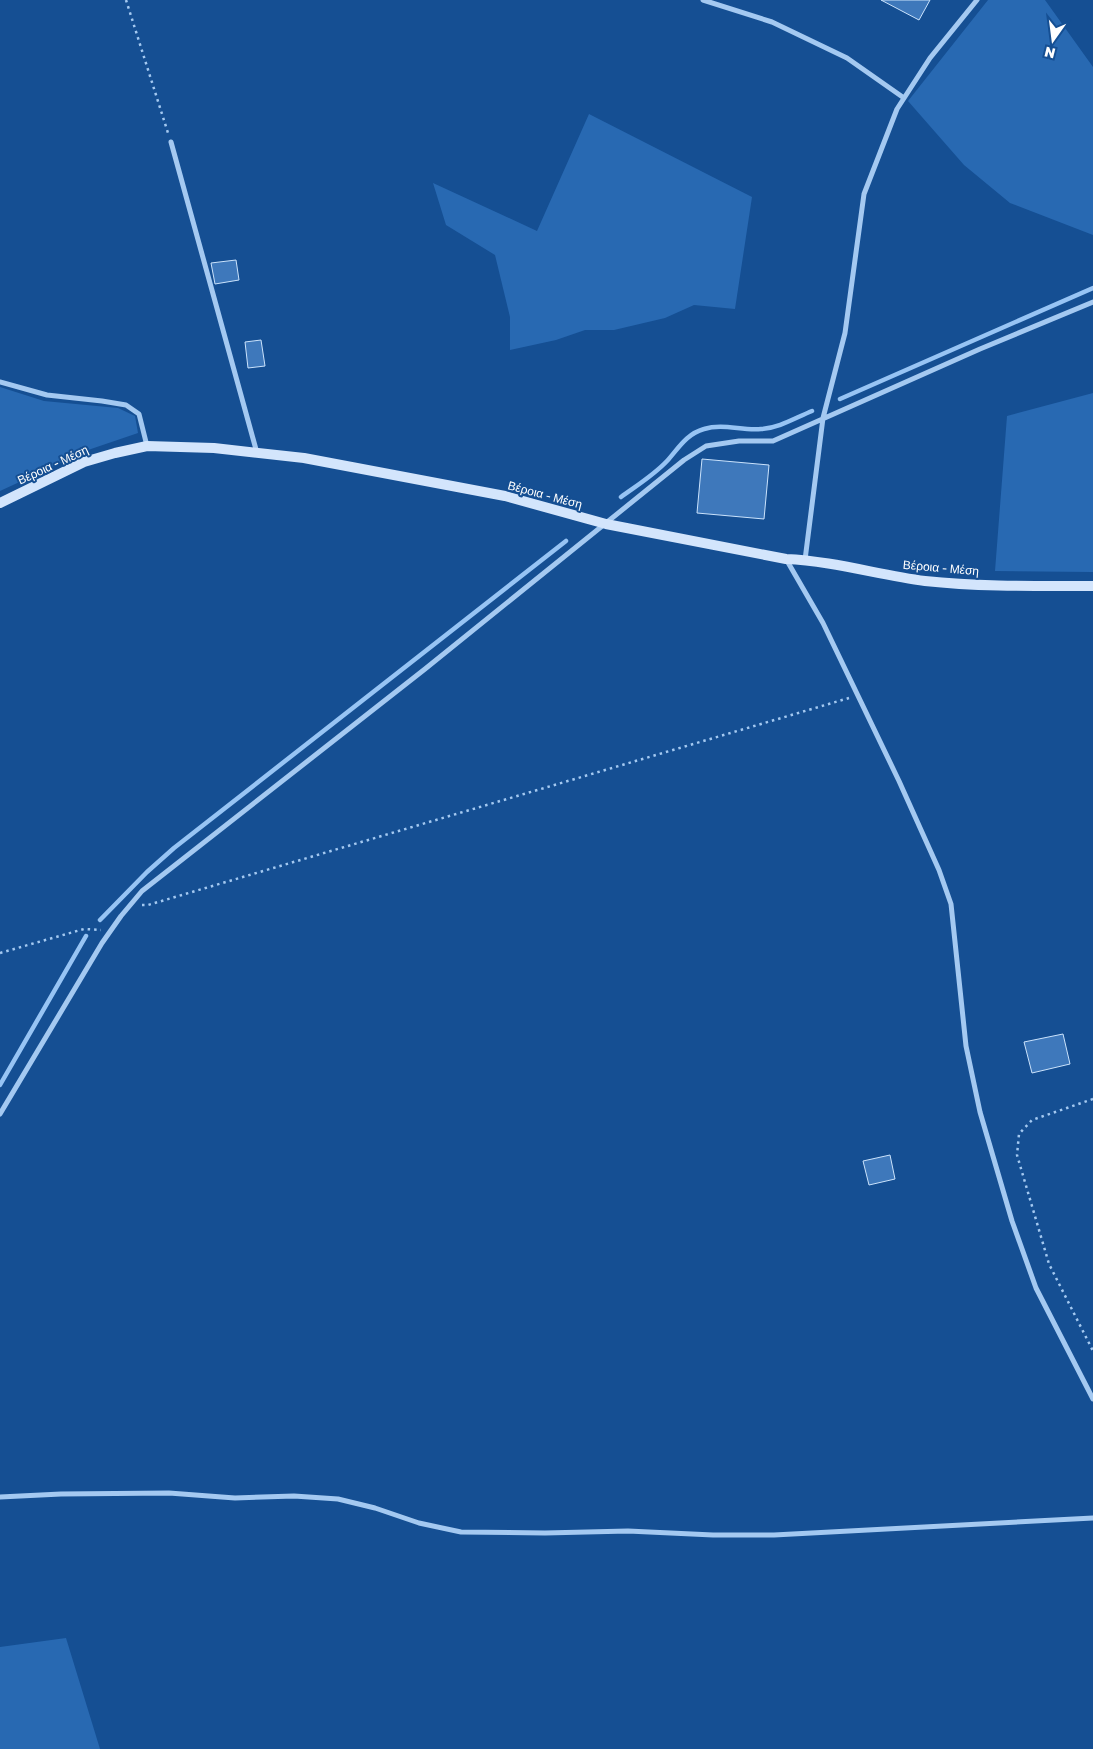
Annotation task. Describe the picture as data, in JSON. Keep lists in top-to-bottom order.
{
  "streets": {
    "street": ["Βέροια - Μέση"]
  },
  "north": "bottom"
}
